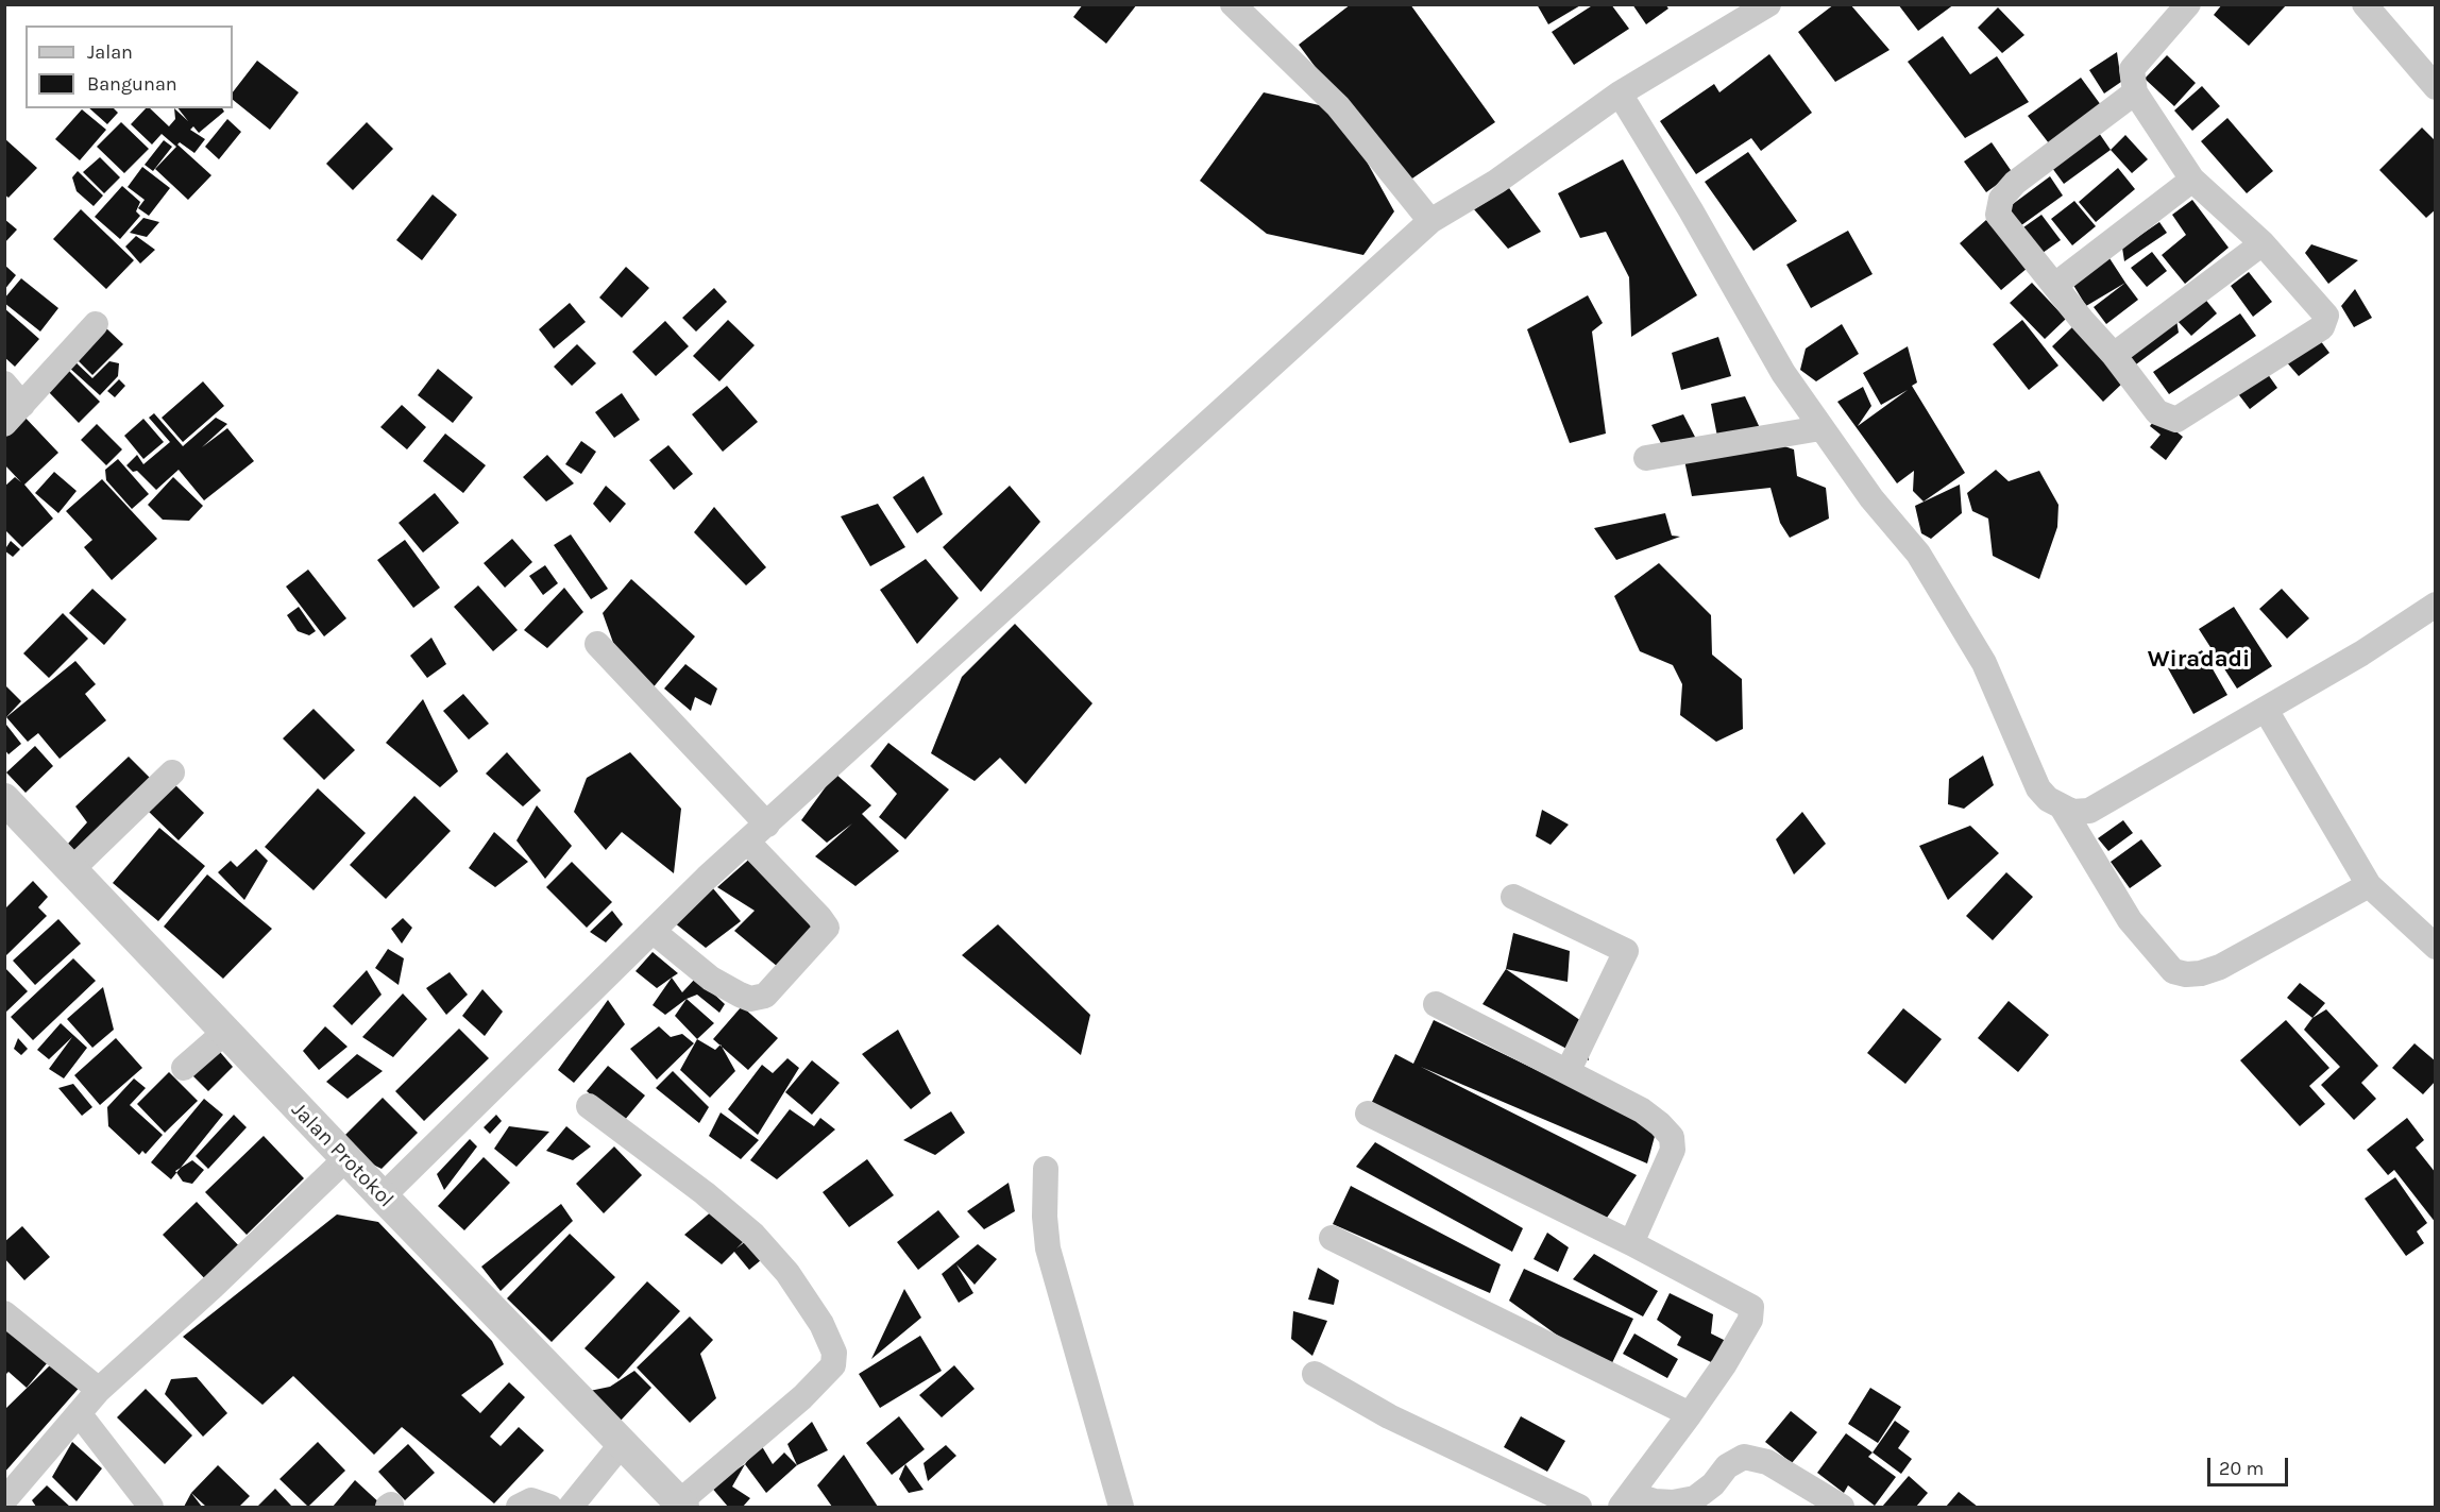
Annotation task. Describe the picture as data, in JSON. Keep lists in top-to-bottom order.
{
  "streets": {
    "street": ["Jalan Protokol"]
  },
  "districts": ["Wiradadi"],
  "legend": ["Jalan", "Bangunan"],
  "scale_bar": "20 m"
}
